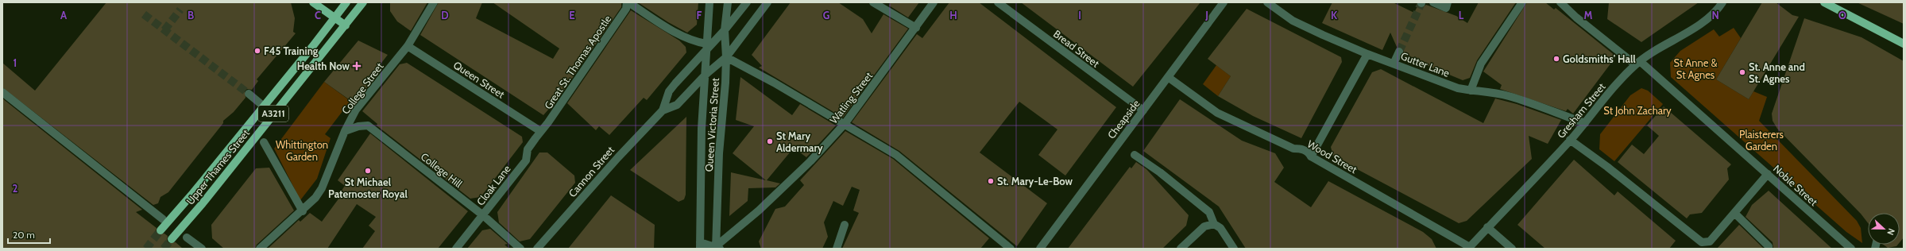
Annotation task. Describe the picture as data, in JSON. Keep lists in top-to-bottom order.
{
  "streets": {
    "main road": ["A3211", "Upper Thames Street"],
    "street": [
      "Bread Street",
      "Great St. Thomas Apostle",
      "Gutter Lane",
      "Queen Street",
      "College Street",
      "Watling Street",
      "Gresham Street",
      "Cheapside",
      "Queen Victoria Street",
      "Wood Street",
      "College Hill",
      "Cannon Street",
      "Cloak Lane",
      "Noble Street"
    ]
  },
  "crossings": [
    ["Bread Street", "Cheapside"],
    ["Great St. Thomas Apostle", "Queen Street"],
    ["Great St. Thomas Apostle", "Cloak Lane"],
    ["Gutter Lane", "Gresham Street"],
    ["Queen Street", "College Street"],
    ["Queen Street", "Cloak Lane"],
    ["College Street", "College Hill"],
    ["Watling Street", "Queen Victoria Street"],
    ["Gresham Street", "Wood Street"],
    ["Gresham Street", "Noble Street"],
    ["Cheapside", "Wood Street"],
    ["Queen Victoria Street", "Cannon Street"],
    ["College Hill", "Cloak Lane"]
  ],
  "parks": [
    "St Anne & St Agnes",
    "St John Zachary",
    "Plaisterers Garden",
    "Whittington Garden"
  ],
  "places": {
    "other": [
      "F45 Training",
      "Goldsmiths' Hall",
      "St. Anne and St. Agnes",
      "St Mary Aldermary",
      "St Michael Paternoster Royal",
      "St. Mary-Le-Bow"
    ],
    "health": ["Health Now"]
  },
  "scale_bar": "20 m",
  "north": "right",
  "grid": {
    "columns": [
      "A",
      "B",
      "C",
      "D",
      "E",
      "F",
      "G",
      "H",
      "I",
      "J",
      "K",
      "L",
      "M",
      "N",
      "O"
    ],
    "rows": ["1", "2"]
  }
}
